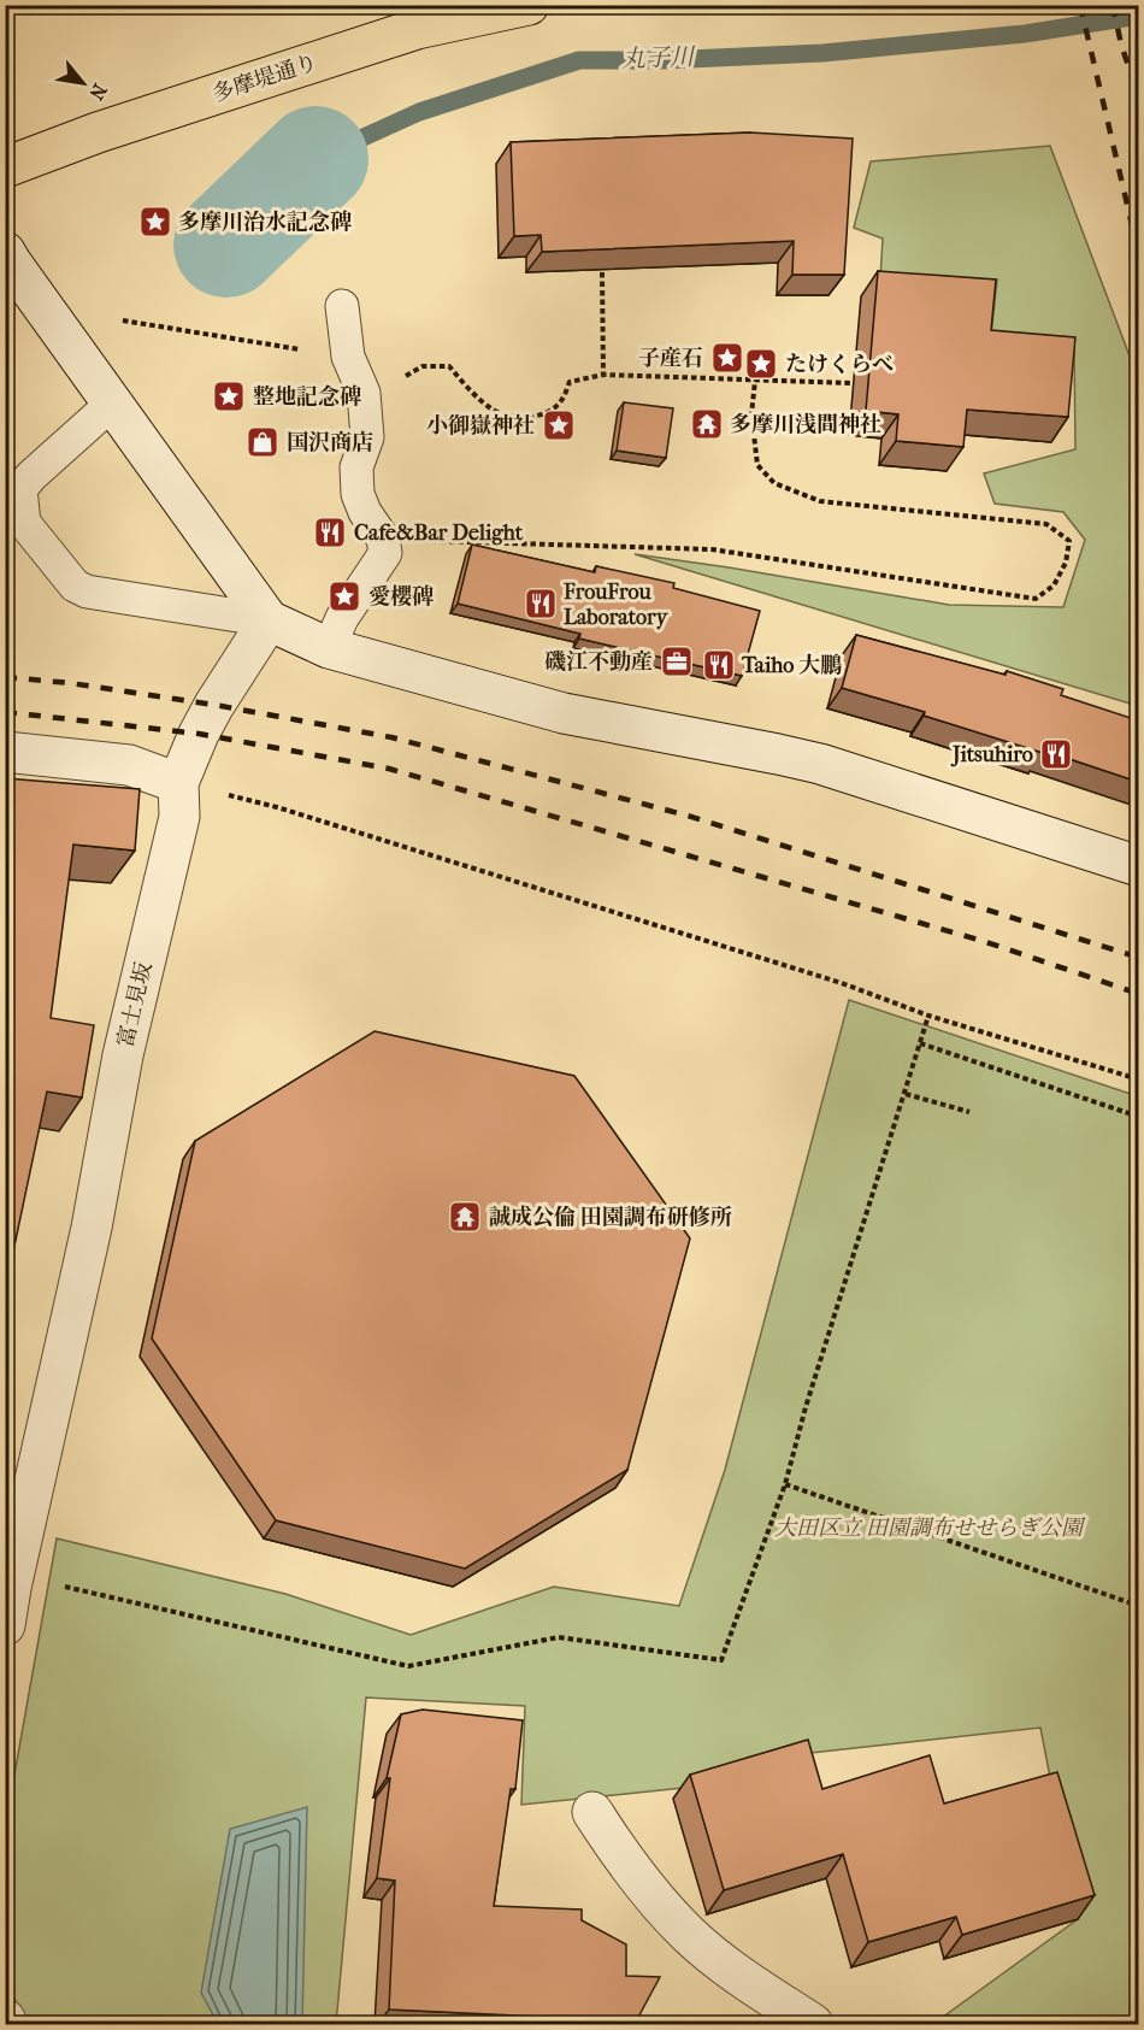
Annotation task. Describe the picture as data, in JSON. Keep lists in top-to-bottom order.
{
  "streets": {
    "main road": ["多摩堤通り"],
    "street": ["富士見坂"]
  },
  "water": ["丸子川"],
  "parks": ["大田区立 田園調布せせらぎ公園"],
  "places": {
    "place": [
      "多摩川治水記念碑",
      "子産石",
      "たけくらべ",
      "整地記念碑",
      "小御嶽神社",
      "愛櫻碑"
    ],
    "temple": ["多摩川浅間神社", "誠成公倫 田園調布研修所"],
    "shop": ["国沢商店"],
    "restaurant": [
      "Cafe&Bar Delight",
      "FrouFrou Laboratory",
      "Taiho 大鵬",
      "Jitsuhiro"
    ],
    "office": ["磯江不動産"]
  },
  "north": "bottom right"
}
